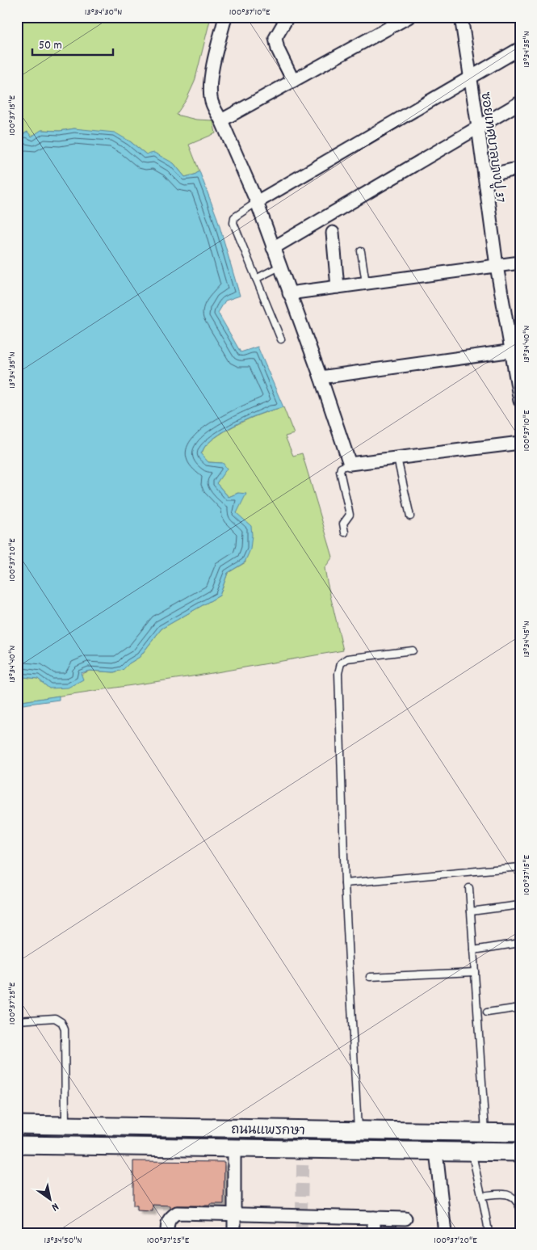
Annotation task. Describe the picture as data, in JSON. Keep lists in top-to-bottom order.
{
  "streets": {
    "main road": ["ถนนแพรกษา"],
    "street": ["ซอยเทศบาลบางปู 37"]
  },
  "scale_bar": "50 m",
  "north": "bottom right",
  "coordinates": [
    "13°34'30\"N",
    "100°37'10\"E",
    "13°34'35\"N",
    "100°37'15\"E",
    "13°34'40\"N",
    "100°37'20\"E",
    "13°34'45\"N",
    "100°37'25\"E",
    "13°34'50\"N"
  ]
}
